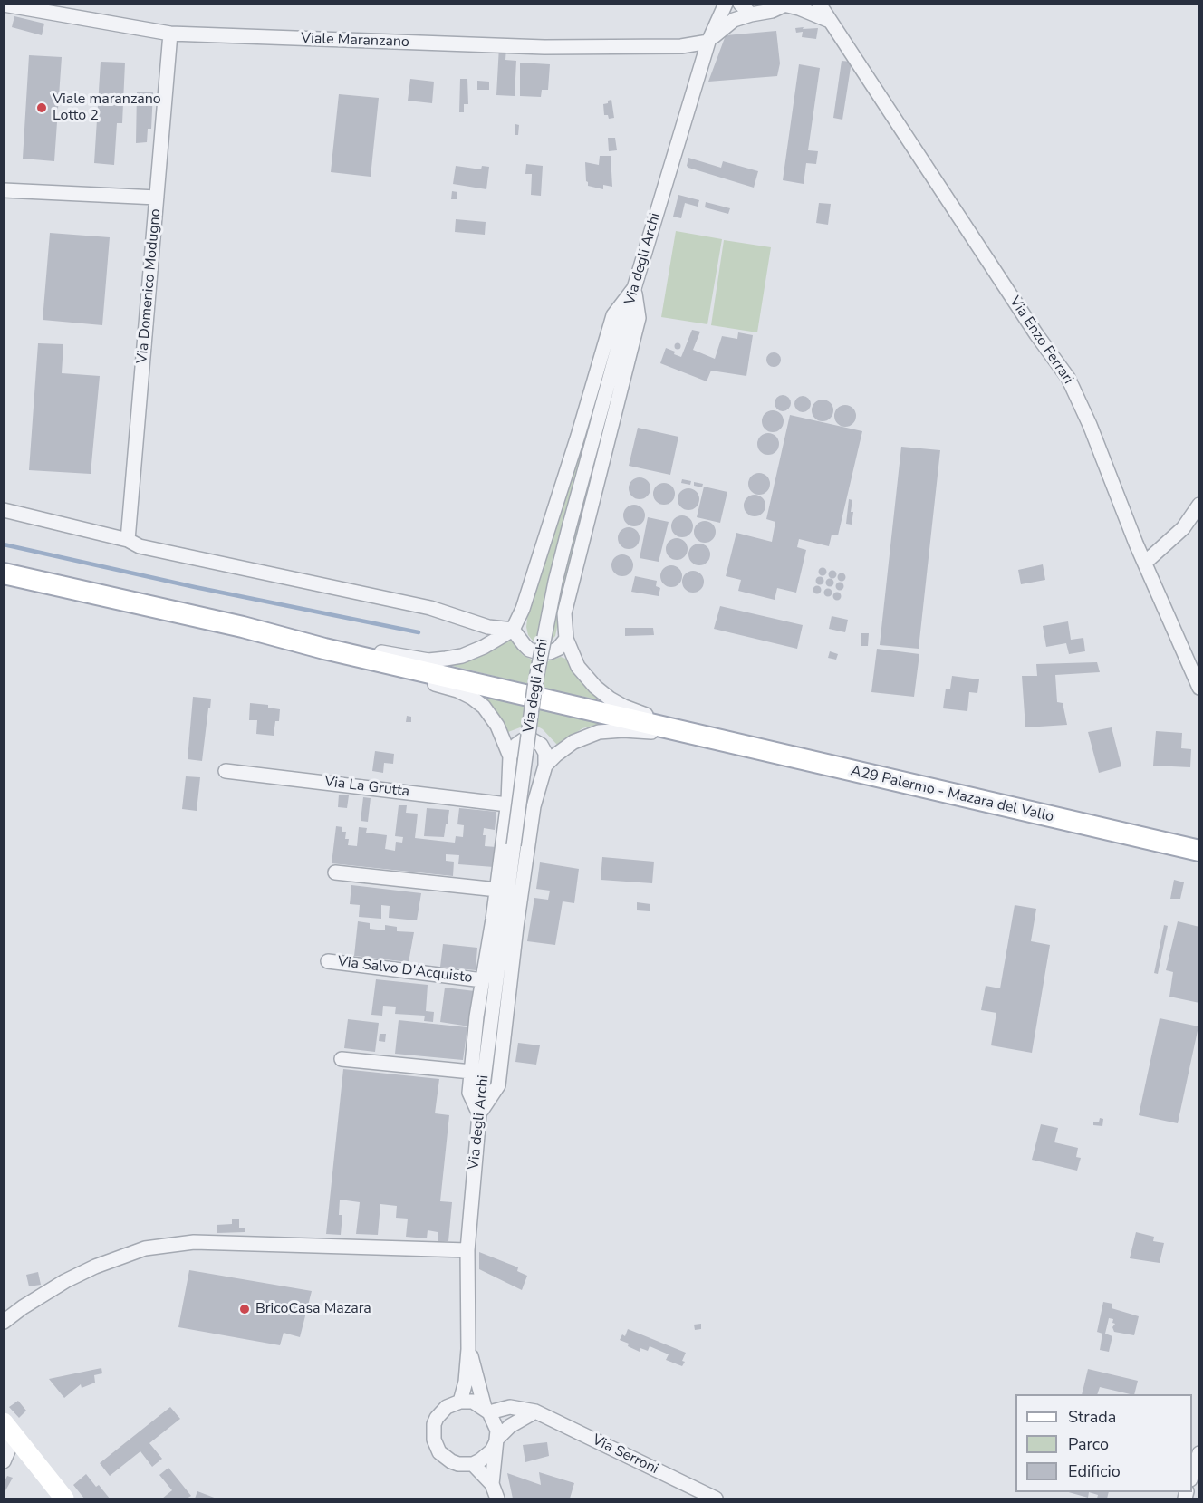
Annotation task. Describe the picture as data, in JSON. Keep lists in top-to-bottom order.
{
  "streets": {
    "main road": ["A29 Palermo - Mazara del Vallo"],
    "street": [
      "Viale Maranzano",
      "Via degli Archi",
      "Via Domenico Modugno",
      "Via Enzo Ferrari",
      "Via La Grutta",
      "Via Salvo D'Acquisto",
      "Via Serroni"
    ]
  },
  "crossings": [
    ["Viale Maranzano", "Via degli Archi"],
    ["Viale Maranzano", "Via Domenico Modugno"],
    ["Via degli Archi", "Via Serroni"]
  ],
  "places": ["Viale maranzano Lotto 2", "BricoCasa Mazara"],
  "legend": ["Strada", "Parco", "Edificio"]
}
